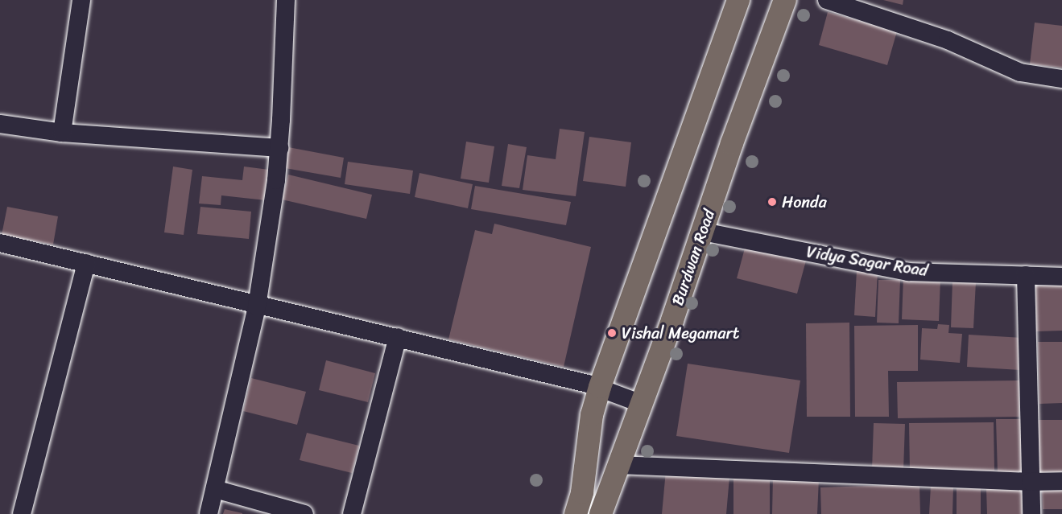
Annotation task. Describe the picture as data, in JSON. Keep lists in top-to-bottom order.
{
  "streets": {
    "main road": ["Burdwan Road"],
    "street": ["Vidya Sagar Road"]
  },
  "crossings": [
    ["Burdwan Road", "Vidya Sagar Road"]
  ],
  "places": ["Honda", "Vishal Megamart"]
}
